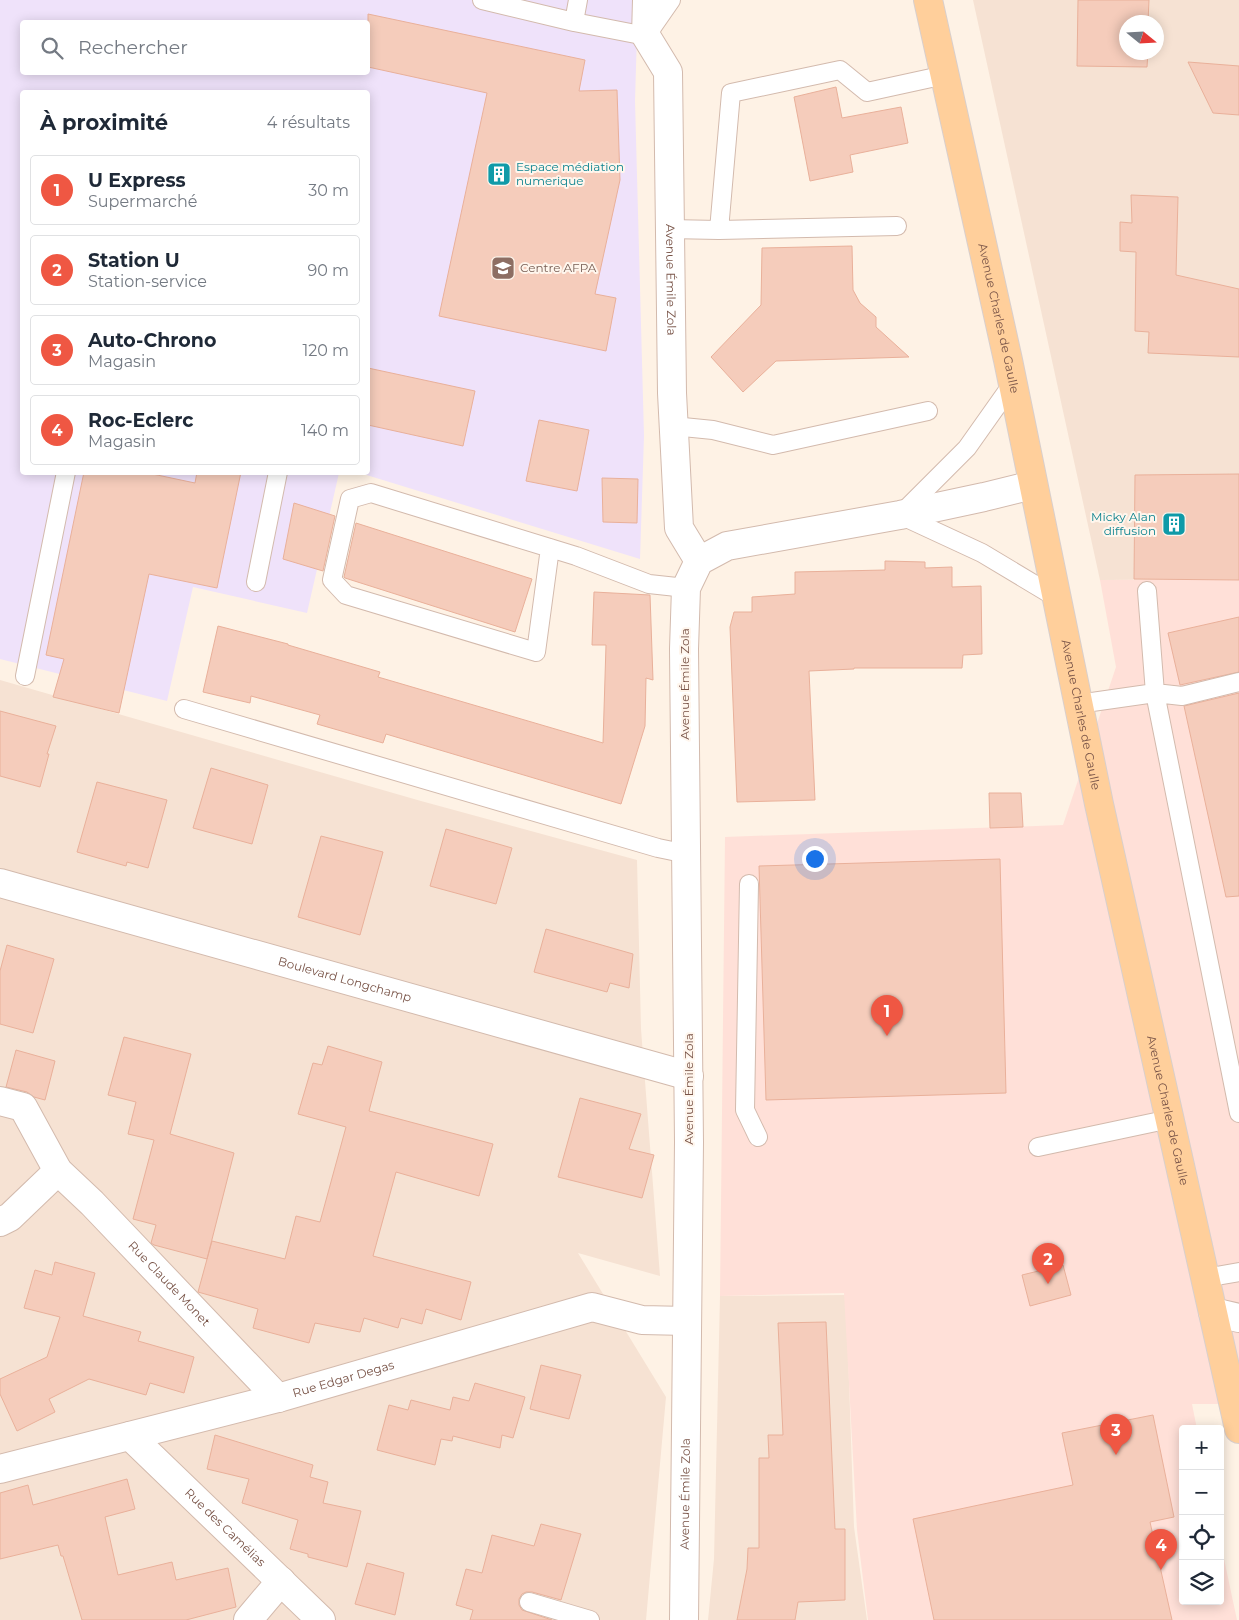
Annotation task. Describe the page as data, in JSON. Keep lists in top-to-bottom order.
{
  "streets": {
    "main road": ["Avenue Charles de Gaulle"],
    "street": [
      "Avenue Émile Zola",
      "Boulevard Longchamp",
      "Rue Claude Monet",
      "Rue Edgar Degas",
      "Rue des Camélias"
    ]
  },
  "crossings": [
    ["Avenue Émile Zola", "Boulevard Longchamp"],
    ["Avenue Émile Zola", "Rue Edgar Degas"],
    ["Rue Claude Monet", "Rue Edgar Degas"],
    ["Rue Edgar Degas", "Rue des Camélias"]
  ],
  "places": {
    "building": ["Espace médiation numerique", "Micky Alan diffusion"],
    "school or university": ["Centre AFPA"]
  },
  "north": "right",
  "page": {
    "search": "Rechercher",
    "heading": ["À proximité", "4 résultats"],
    "list": [
      {
        "mark": "1",
        "name": "U Express",
        "note": "Supermarché",
        "value": "30 m"
      },
      {
        "mark": "2",
        "name": "Station U",
        "note": "Station-service",
        "value": "90 m"
      },
      {
        "mark": "3",
        "name": "Auto-Chrono",
        "note": "Magasin",
        "value": "120 m"
      },
      {
        "mark": "4",
        "name": "Roc-Eclerc",
        "note": "Magasin",
        "value": "140 m"
      }
    ],
    "pins": [
      "1",
      "2",
      "3",
      "4"
    ],
    "map_buttons": ["+", "−"]
  }
}
